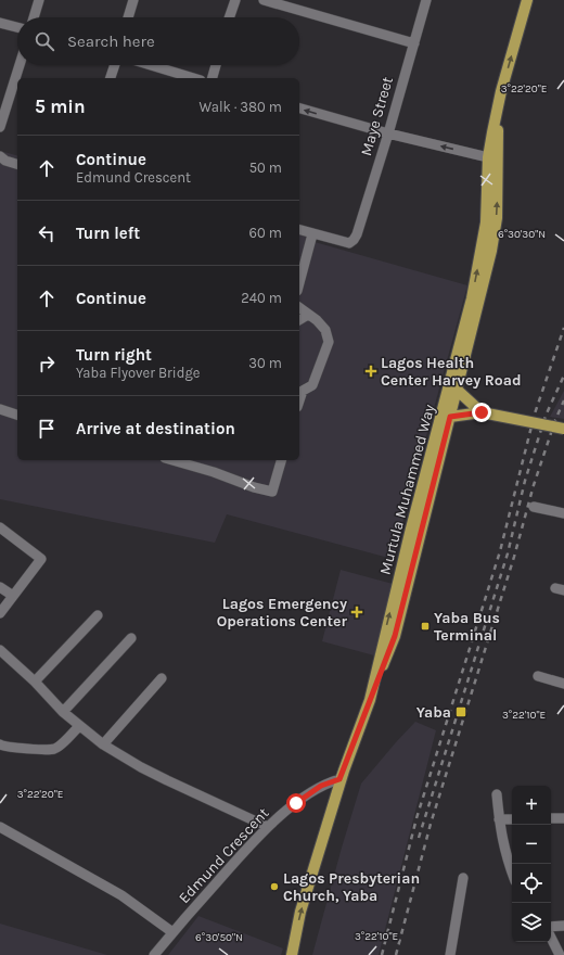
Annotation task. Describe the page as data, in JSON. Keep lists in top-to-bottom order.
{
  "streets": {
    "main road": ["Murtula Muhammed Way"],
    "street": ["Maye Street", "Edmund Crescent"]
  },
  "crossings": [
    ["Murtula Muhammed Way", "Edmund Crescent"]
  ],
  "places": {
    "health": ["Lagos Health Center Harvey Road", "Lagos Emergency Operations Center"],
    "transit": ["Yaba Bus Terminal", "Yaba"],
    "other": ["Lagos Presbyterian Church, Yaba"]
  },
  "page": {
    "search": "Search here",
    "heading": ["5 min", "Walk · 380 m"],
    "list": [
      ["Continue", "Edmund Crescent", "50 m"],
      ["Turn left", "60 m"],
      ["Continue", "240 m"],
      ["Turn right", "Yaba Flyover Bridge", "30 m"],
      "Arrive at destination"
    ],
    "map_buttons": ["+", "−"]
  },
  "coordinates": [
    "3°22'20\"E",
    "6°30'30\"N",
    "3°22'10\"E",
    "6°30'50\"N"
  ]
}
